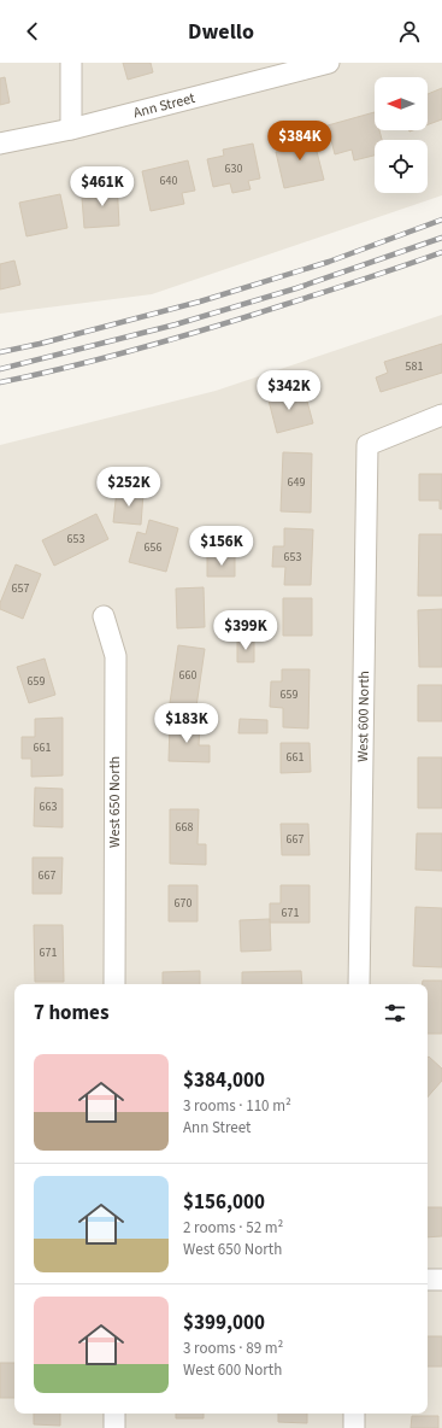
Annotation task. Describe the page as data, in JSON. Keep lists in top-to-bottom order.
{
  "streets": {
    "street": ["Ann Street", "West 600 North", "West 650 North"]
  },
  "house_numbers": [
    "630",
    "640",
    "581",
    "649",
    "653",
    "656",
    "653",
    "657",
    "660",
    "659",
    "659",
    "661",
    "661",
    "663",
    "668",
    "667",
    "667",
    "670",
    "671",
    "671"
  ],
  "north": "left",
  "page": {
    "header": "Dwello",
    "price": [
      "$384K",
      "$461K",
      "$342K",
      "$252K",
      "$156K",
      "$399K",
      "$183K"
    ],
    "heading": "7 homes",
    "list": [
      {
        "name": "$384,000",
        "note": "3 rooms · 110 m² · Ann Street"
      },
      {
        "name": "$156,000",
        "note": "2 rooms · 52 m² · West 650 North"
      },
      {
        "name": "$399,000",
        "note": "3 rooms · 89 m² · West 600 North"
      }
    ]
  }
}
